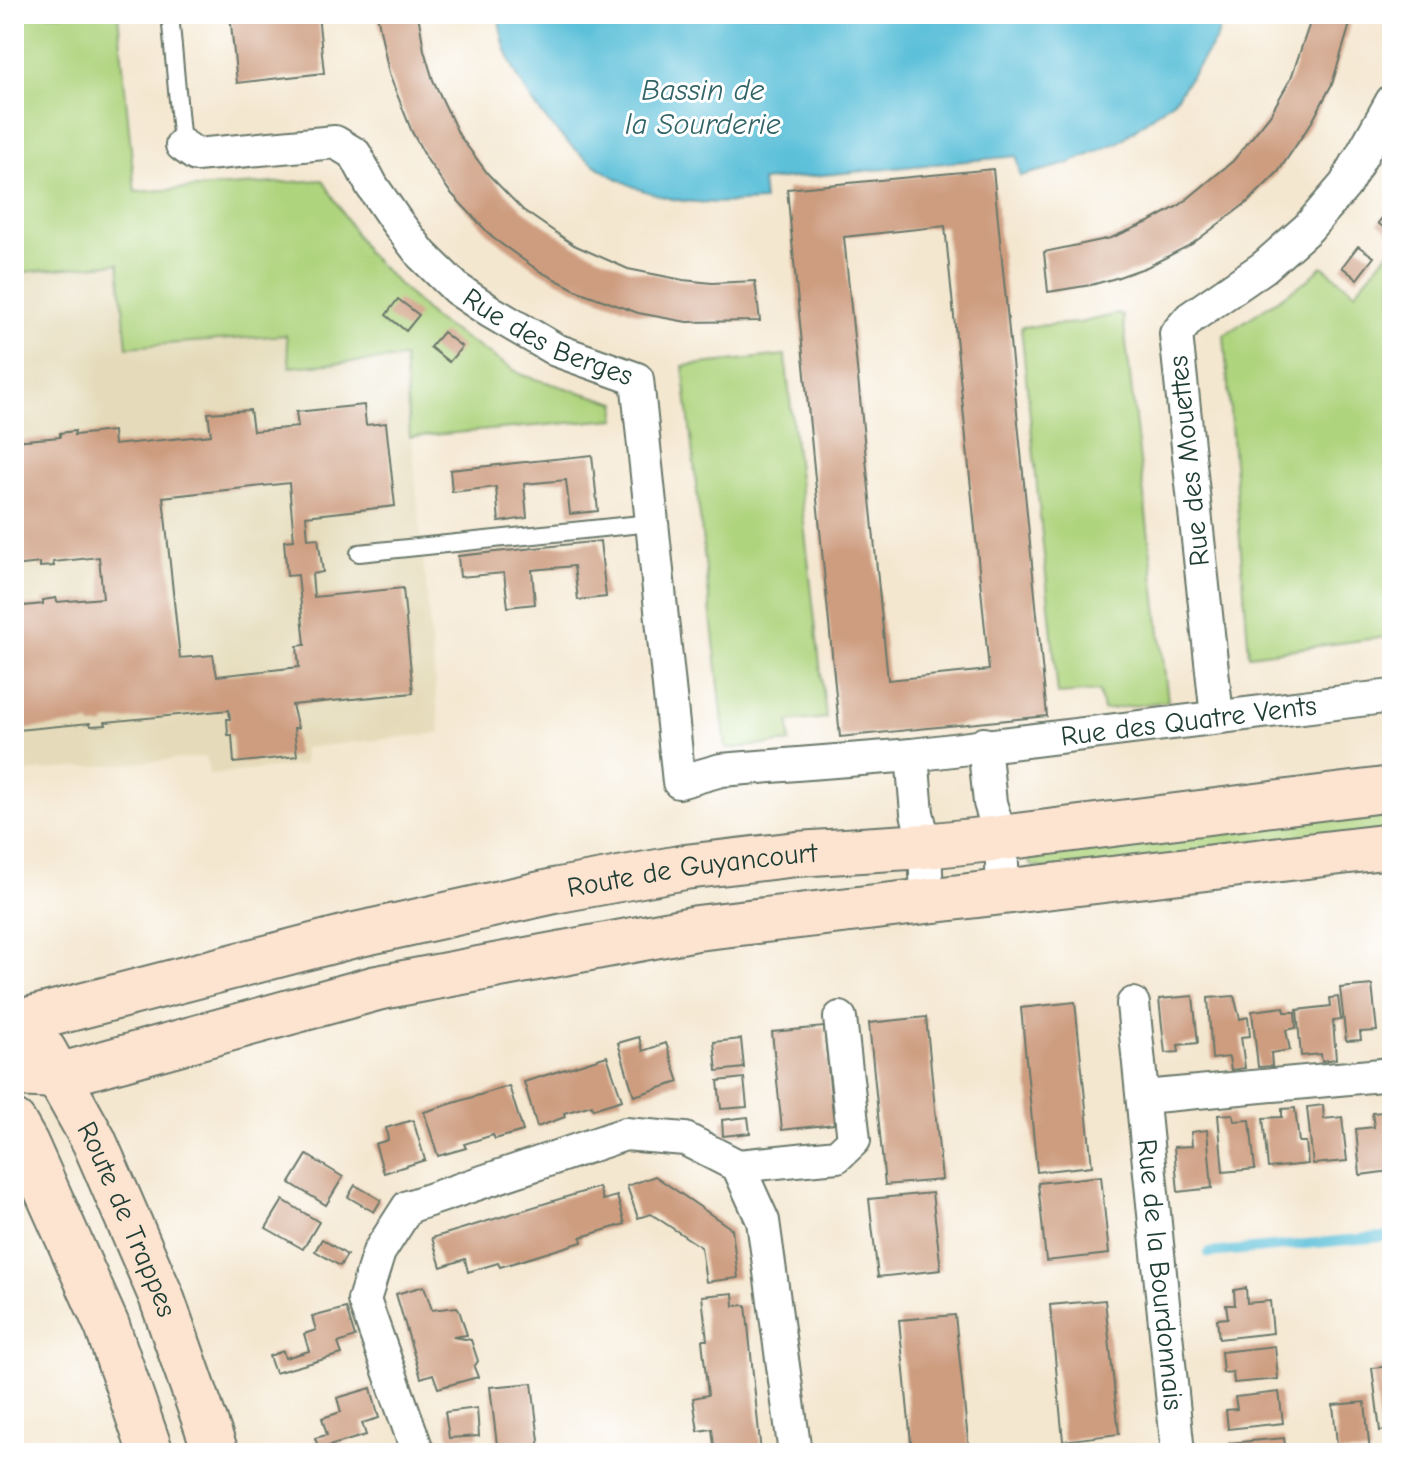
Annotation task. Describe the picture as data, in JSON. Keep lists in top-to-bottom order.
{
  "streets": {
    "main road": ["Route de Guyancourt", "Route de Trappes"],
    "street": [
      "Rue des Berges",
      "Rue des Mouettes",
      "Rue des Quatre Vents",
      "Rue de la Bourdonnais"
    ]
  },
  "crossings": [
    ["Rue des Berges", "Rue des Quatre Vents"],
    ["Rue des Mouettes", "Rue des Quatre Vents"],
    ["Route de Guyancourt", "Route de Trappes"]
  ],
  "water": ["Bassin de la Sourderie"]
}
